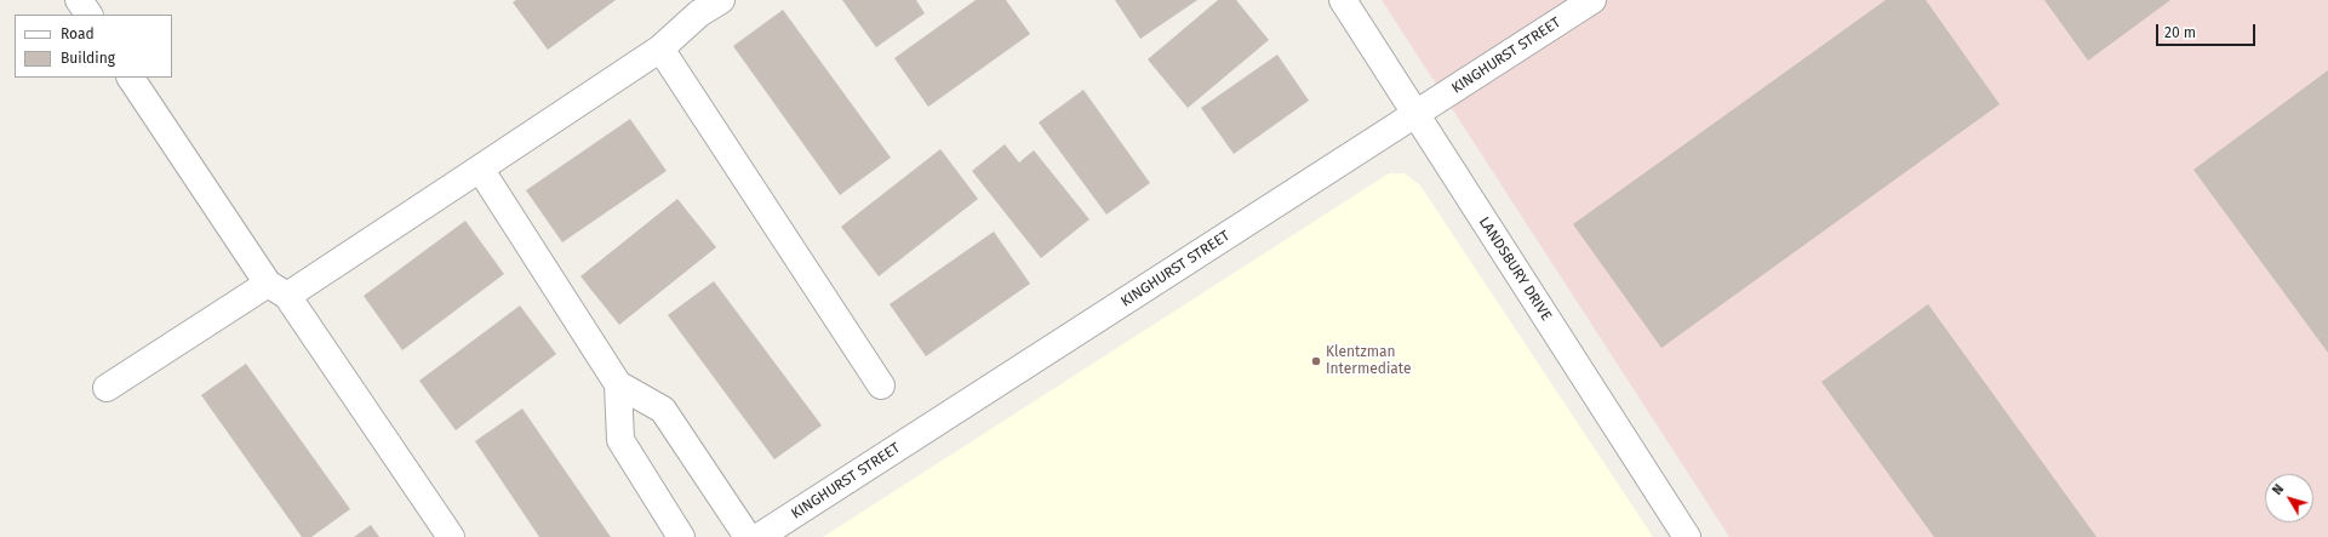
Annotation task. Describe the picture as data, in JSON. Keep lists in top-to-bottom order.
{
  "streets": {
    "street": ["KINGHURST STREET", "LANDSBURY DRIVE"]
  },
  "crossings": [
    ["KINGHURST STREET", "LANDSBURY DRIVE"]
  ],
  "places": ["Klentzman Intermediate"],
  "legend": ["Road", "Building"],
  "scale_bar": "20 m",
  "north": "top left"
}
